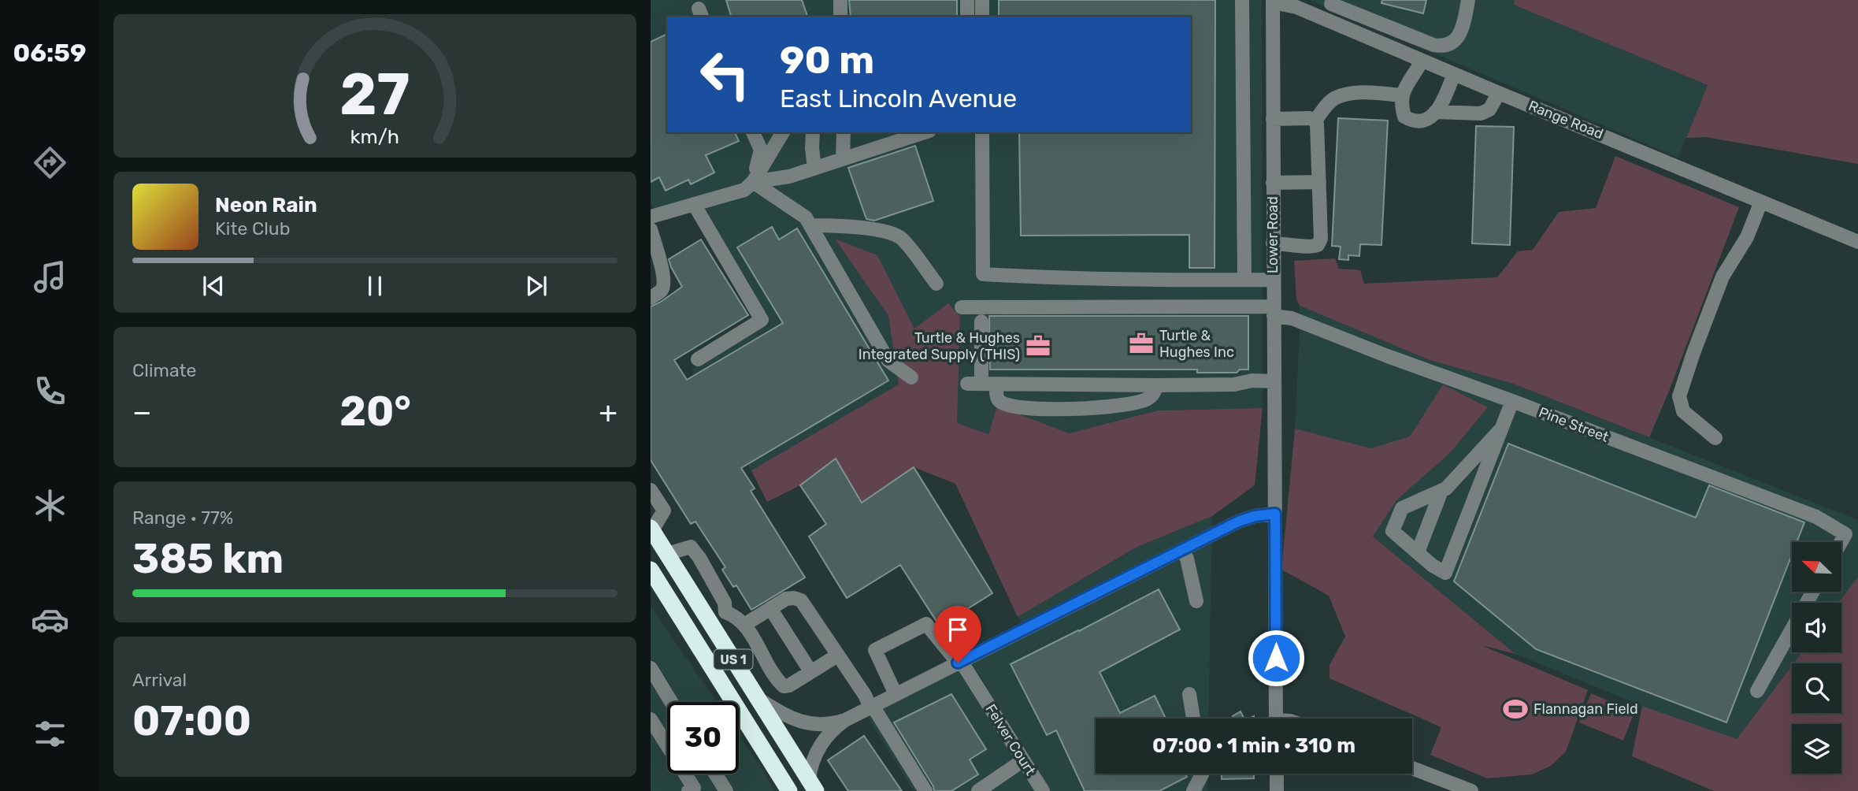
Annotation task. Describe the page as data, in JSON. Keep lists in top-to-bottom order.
{
  "streets": {
    "highway": ["US 1"],
    "street": [
      "Range Road",
      "Lower Road",
      "Pine Street",
      "Felver Court"
    ]
  },
  "crossings": [
    ["Range Road", "Lower Road"],
    ["Lower Road", "Pine Street"]
  ],
  "places": {
    "office": ["Turtle & Hughes Inc", "Turtle & Hughes Integrated Supply (THIS)"],
    "sports": ["Flannagan Field"]
  },
  "north": "top left",
  "page": {
    "tabs": "06:59",
    "turn": ["90 m", "East Lincoln Avenue"],
    "song": ["Neon Rain", "Kite Club"],
    "tile": [
      "Climate",
      ["Range · 77%", "385 km"],
      ["Arrival", "07:00"]
    ],
    "heat": ["−", "20°", "+"],
    "limit": "30",
    "trip": "07:00 · 1 min · 310 m",
    "gauge": ["27", "km/h"]
  }
}
